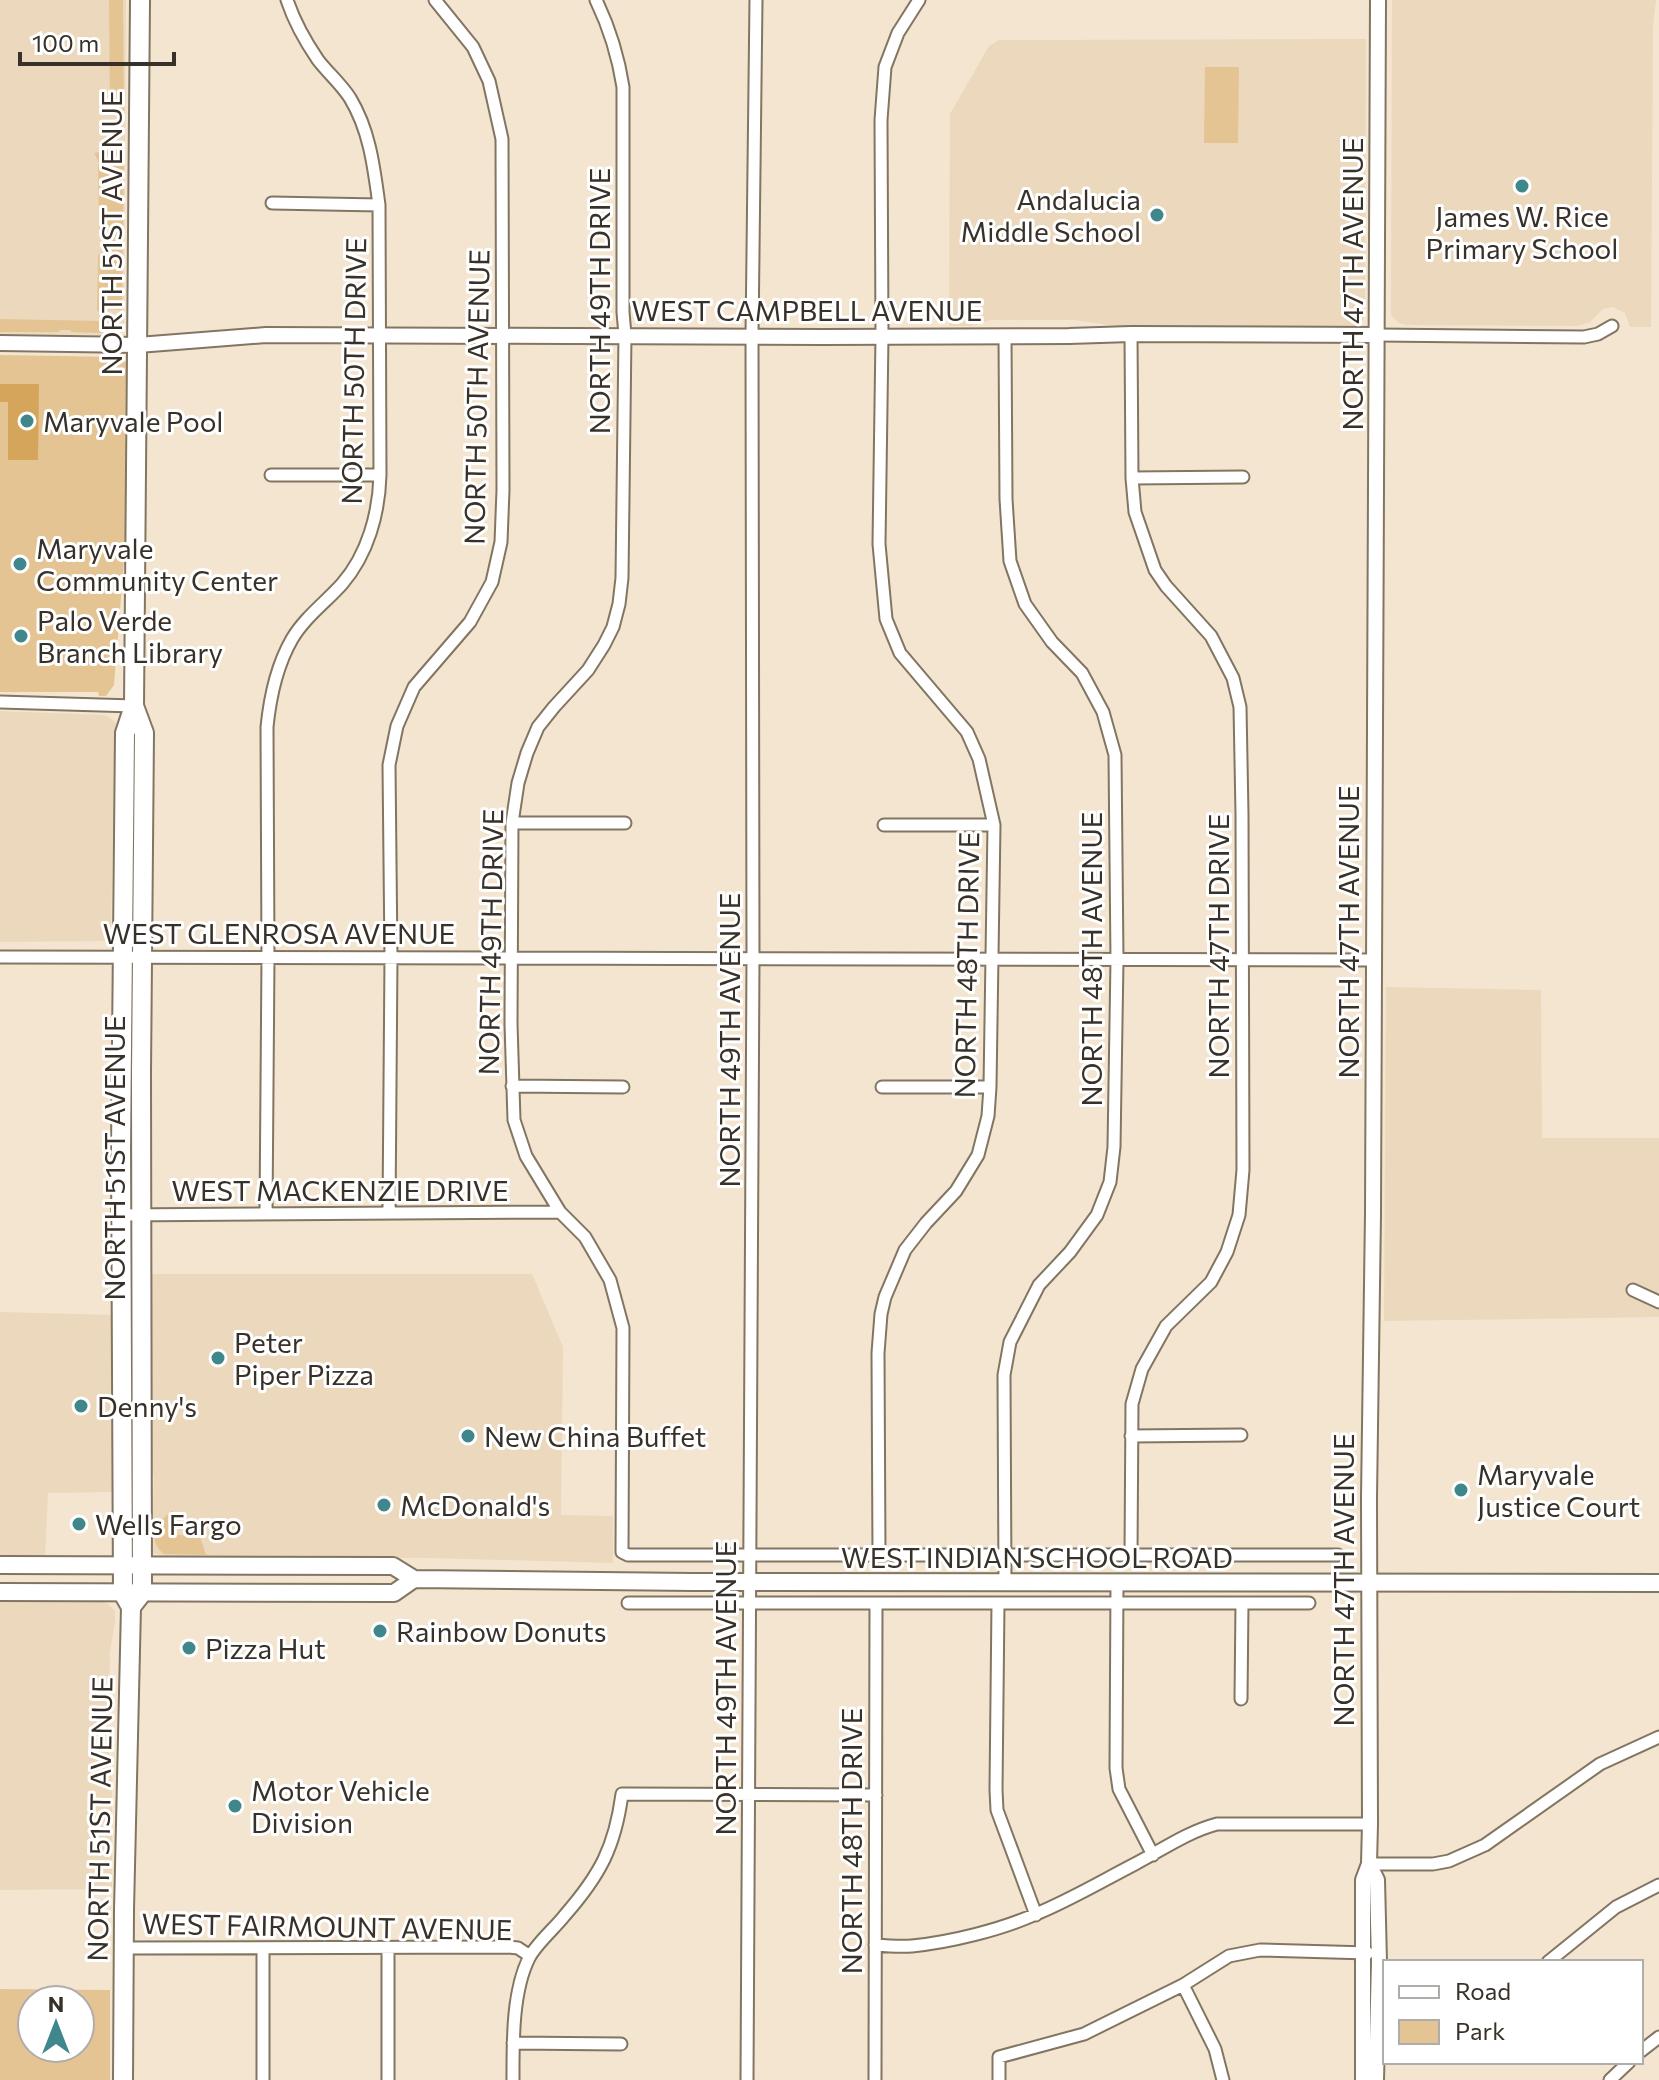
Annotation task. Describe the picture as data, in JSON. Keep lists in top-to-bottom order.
{
  "streets": {
    "main road": ["NORTH 51ST AVENUE", "WEST INDIAN SCHOOL ROAD"],
    "street": [
      "NORTH 47TH AVENUE",
      "NORTH 49TH DRIVE",
      "WEST CAMPBELL AVENUE",
      "NORTH 50TH DRIVE",
      "NORTH 50TH AVENUE",
      "WEST GLENROSA AVENUE",
      "NORTH 47TH DRIVE",
      "NORTH 48TH AVENUE",
      "NORTH 48TH DRIVE",
      "NORTH 49TH AVENUE",
      "WEST MACKENZIE DRIVE",
      "WEST FAIRMOUNT AVENUE"
    ]
  },
  "crossings": [
    ["NORTH 51ST AVENUE", "WEST CAMPBELL AVENUE"],
    ["NORTH 51ST AVENUE", "WEST GLENROSA AVENUE"],
    ["NORTH 51ST AVENUE", "WEST MACKENZIE DRIVE"],
    ["NORTH 51ST AVENUE", "WEST INDIAN SCHOOL ROAD"],
    ["NORTH 51ST AVENUE", "WEST FAIRMOUNT AVENUE"],
    ["NORTH 47TH AVENUE", "WEST CAMPBELL AVENUE"],
    ["NORTH 47TH AVENUE", "WEST GLENROSA AVENUE"],
    ["NORTH 47TH AVENUE", "WEST INDIAN SCHOOL ROAD"],
    ["NORTH 49TH DRIVE", "WEST CAMPBELL AVENUE"],
    ["NORTH 49TH DRIVE", "WEST GLENROSA AVENUE"],
    ["NORTH 49TH DRIVE", "WEST MACKENZIE DRIVE"],
    ["NORTH 49TH DRIVE", "WEST INDIAN SCHOOL ROAD"],
    ["WEST CAMPBELL AVENUE", "NORTH 50TH DRIVE"],
    ["WEST CAMPBELL AVENUE", "NORTH 50TH AVENUE"],
    ["WEST CAMPBELL AVENUE", "NORTH 47TH DRIVE"],
    ["WEST CAMPBELL AVENUE", "NORTH 48TH AVENUE"],
    ["WEST CAMPBELL AVENUE", "NORTH 48TH DRIVE"],
    ["WEST CAMPBELL AVENUE", "NORTH 49TH AVENUE"],
    ["NORTH 50TH DRIVE", "WEST GLENROSA AVENUE"],
    ["NORTH 50TH DRIVE", "WEST MACKENZIE DRIVE"],
    ["NORTH 50TH AVENUE", "WEST GLENROSA AVENUE"],
    ["NORTH 50TH AVENUE", "WEST MACKENZIE DRIVE"],
    ["WEST GLENROSA AVENUE", "NORTH 47TH DRIVE"],
    ["WEST GLENROSA AVENUE", "NORTH 48TH AVENUE"],
    ["WEST GLENROSA AVENUE", "NORTH 48TH DRIVE"],
    ["WEST GLENROSA AVENUE", "NORTH 49TH AVENUE"],
    ["NORTH 47TH DRIVE", "WEST INDIAN SCHOOL ROAD"],
    ["NORTH 48TH AVENUE", "WEST INDIAN SCHOOL ROAD"],
    ["NORTH 48TH DRIVE", "WEST INDIAN SCHOOL ROAD"],
    ["NORTH 49TH AVENUE", "WEST INDIAN SCHOOL ROAD"]
  ],
  "places": [
    "James W. Rice Primary School",
    "Andalucia Middle School",
    "Maryvale Pool",
    "Maryvale Community Center",
    "Palo Verde Branch Library",
    "Peter Piper Pizza",
    "Denny's",
    "New China Buffet",
    "Maryvale Justice Court",
    "McDonald's",
    "Wells Fargo",
    "Rainbow Donuts",
    "Pizza Hut",
    "Motor Vehicle Division"
  ],
  "legend": ["Road", "Park"],
  "scale_bar": "100 m",
  "north": "top"
}
